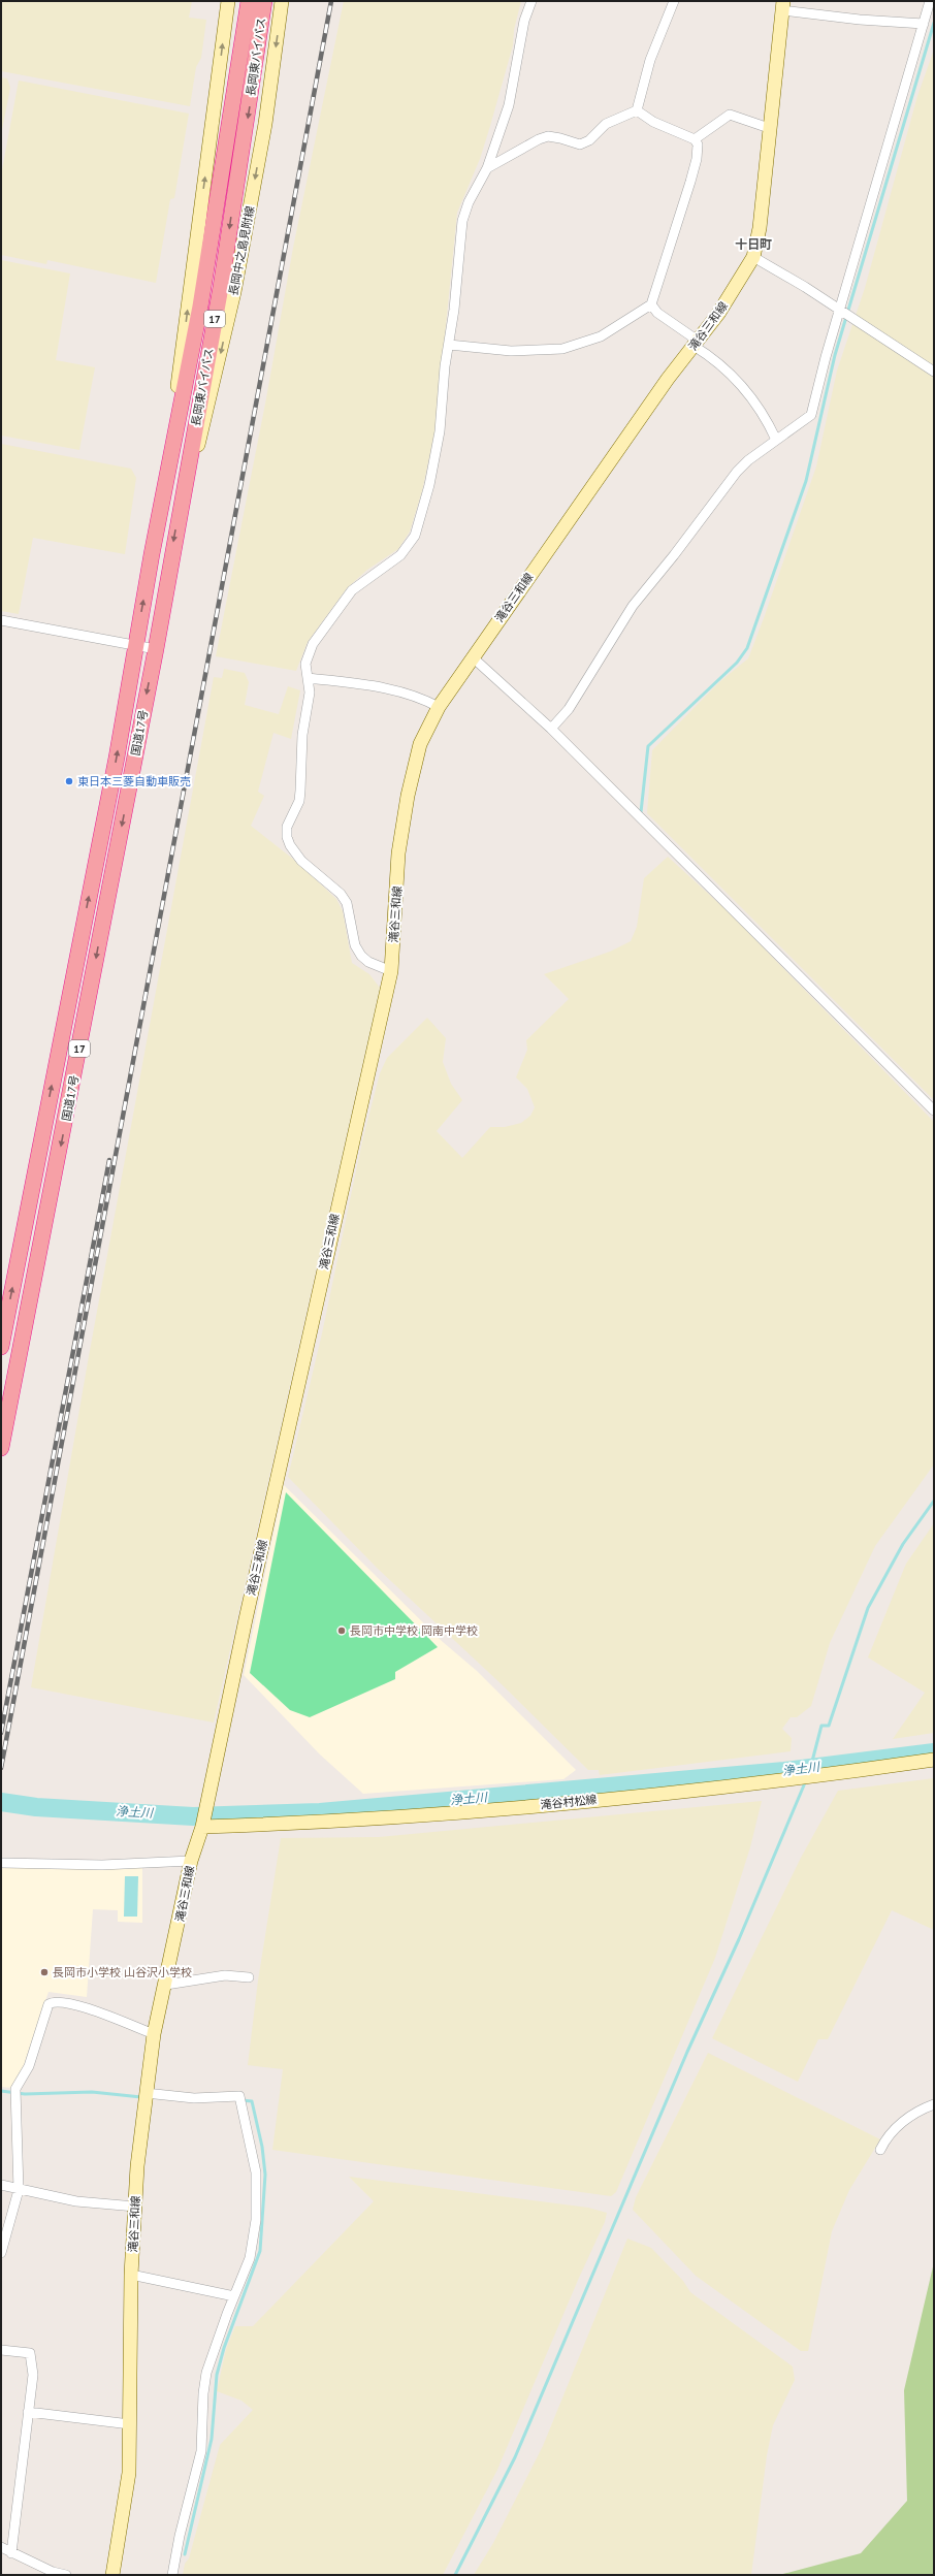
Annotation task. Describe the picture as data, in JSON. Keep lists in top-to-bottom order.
{
  "streets": {
    "highway": ["長岡東バイパス", "17", "国道17号"],
    "main road": ["長岡中之島見附線", "滝谷三和線", "滝谷村松線"]
  },
  "crossings": [
    ["長岡東バイパス", "長岡中之島見附線"],
    ["長岡東バイパス", "国道17号"],
    ["滝谷三和線", "滝谷村松線"]
  ],
  "districts": ["十日町"],
  "water": ["浄土川"],
  "places": ["東日本三菱自動車販売", "長岡市中学校 岡南中学校", "長岡市小学校 山谷沢小学校"]
}
